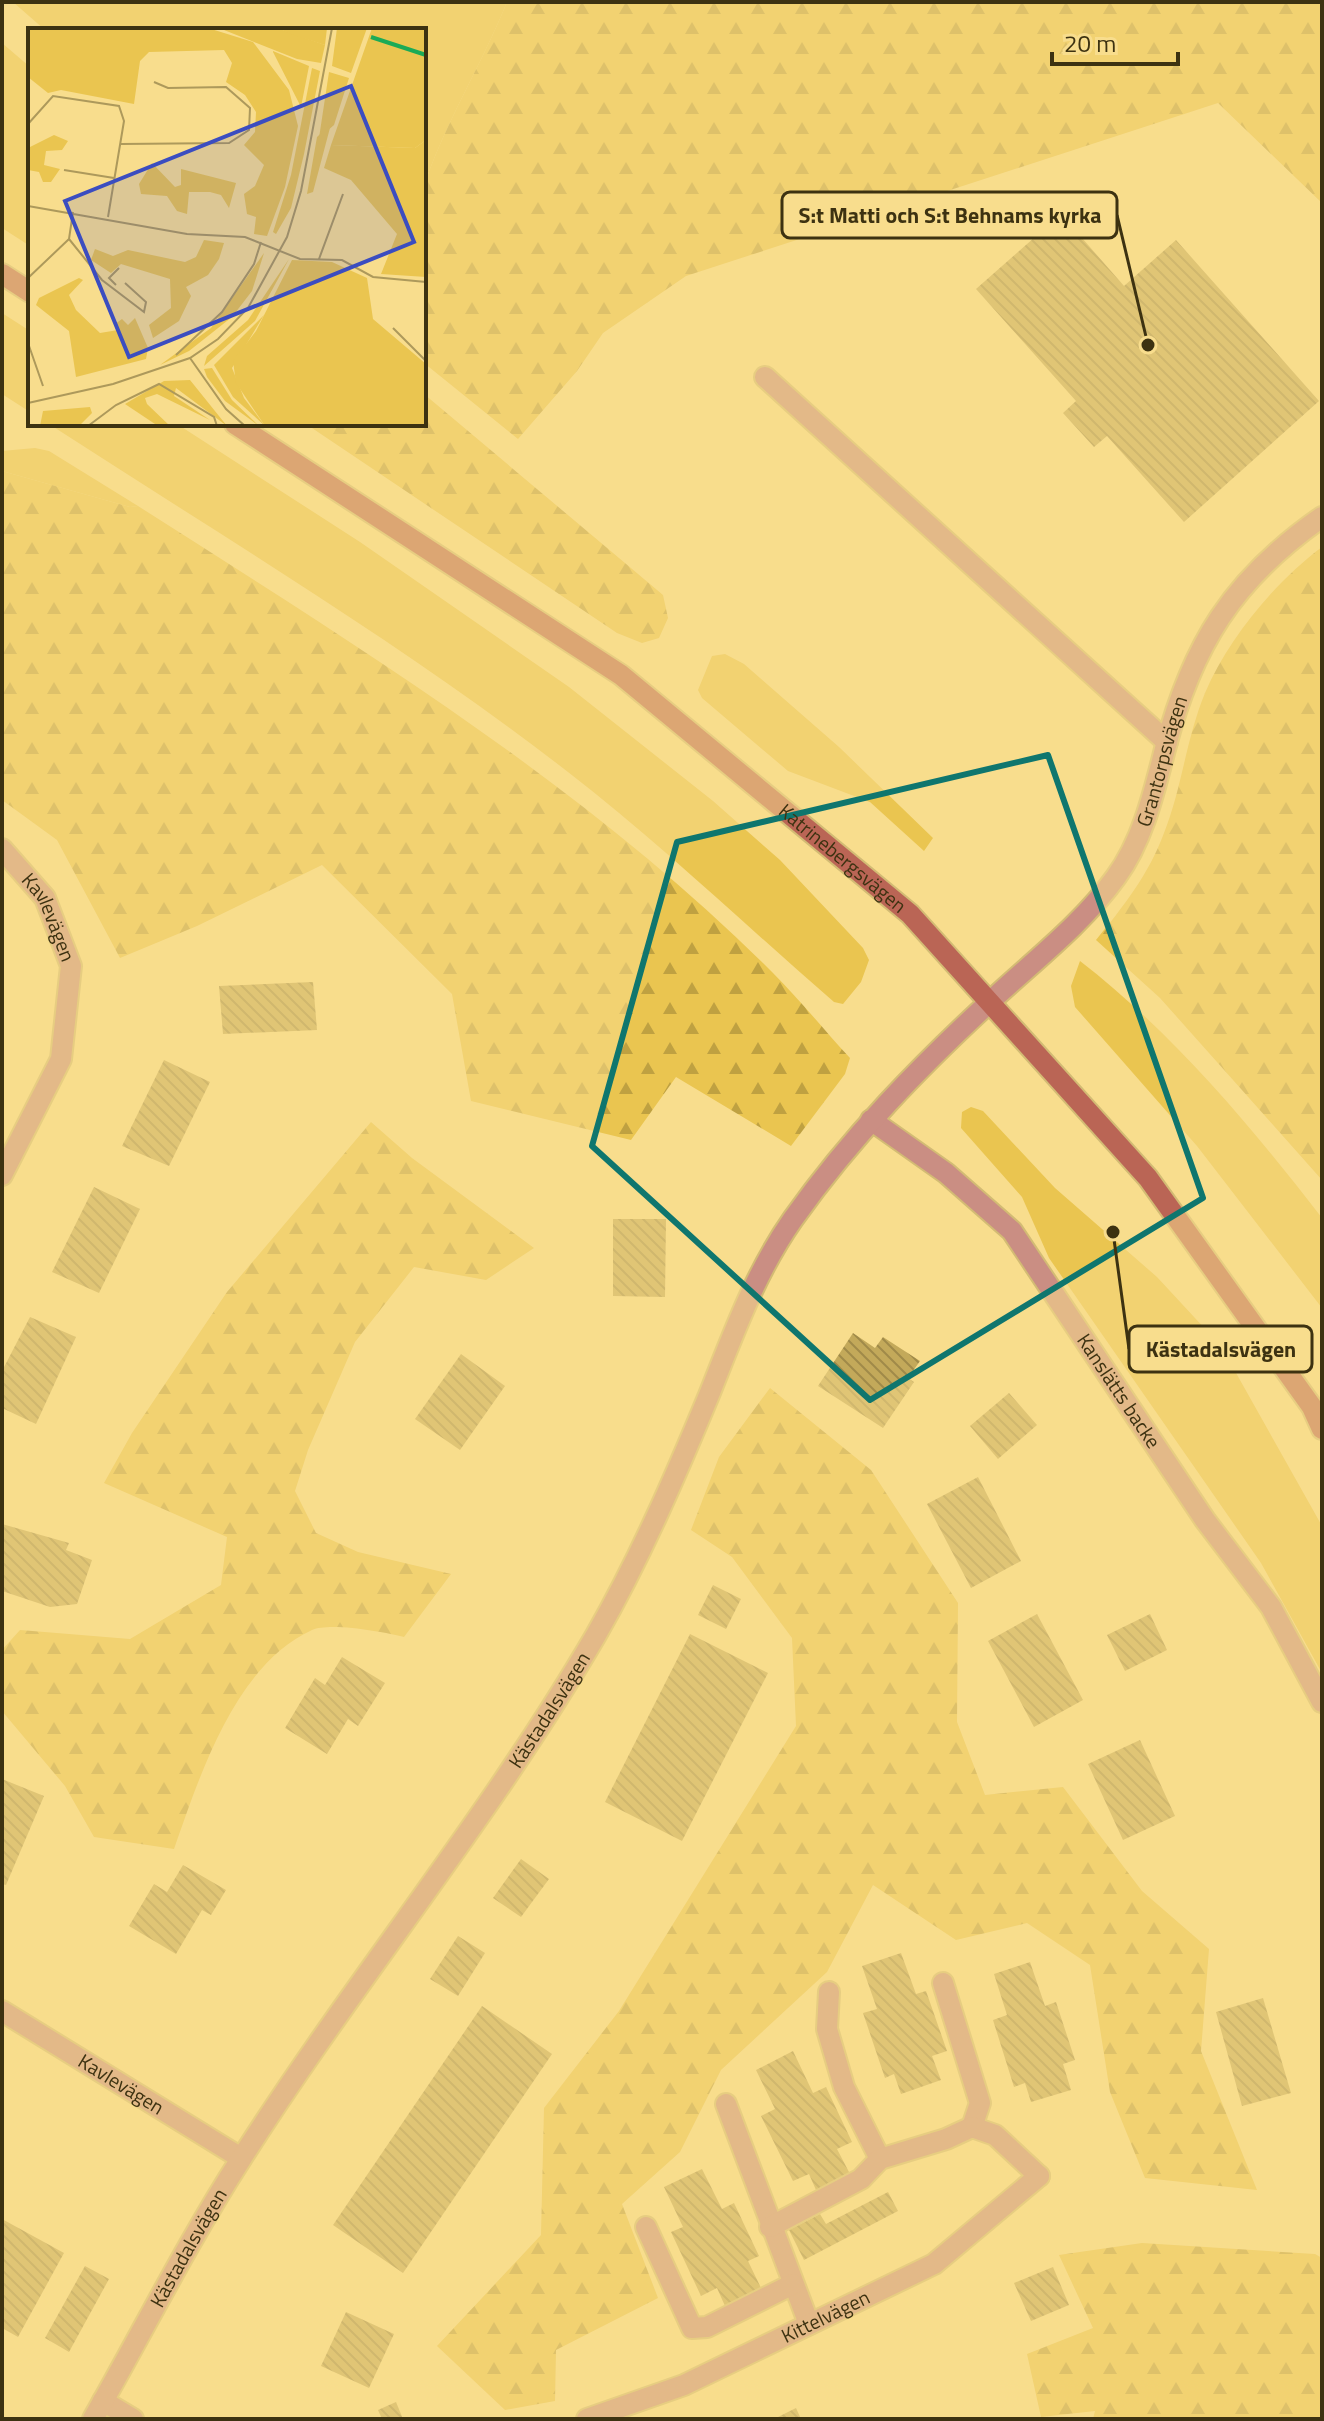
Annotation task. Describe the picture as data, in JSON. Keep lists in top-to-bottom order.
{
  "streets": {
    "street": [
      "Grantorpsvägen",
      "Katrinebergsvägen",
      "Kavlevägen",
      "Kanslätts backe",
      "Kästadalsvägen",
      "Kittelvägen"
    ]
  },
  "crossings": [
    ["Grantorpsvägen", "Katrinebergsvägen"],
    ["Grantorpsvägen", "Kästadalsvägen"],
    ["Katrinebergsvägen", "Kästadalsvägen"],
    ["Kavlevägen", "Kästadalsvägen"],
    ["Kanslätts backe", "Kästadalsvägen"]
  ],
  "places": ["S:t Matti och S:t Behnams kyrka", "Kästadalsvägen"],
  "scale_bar": "20 m"
}
